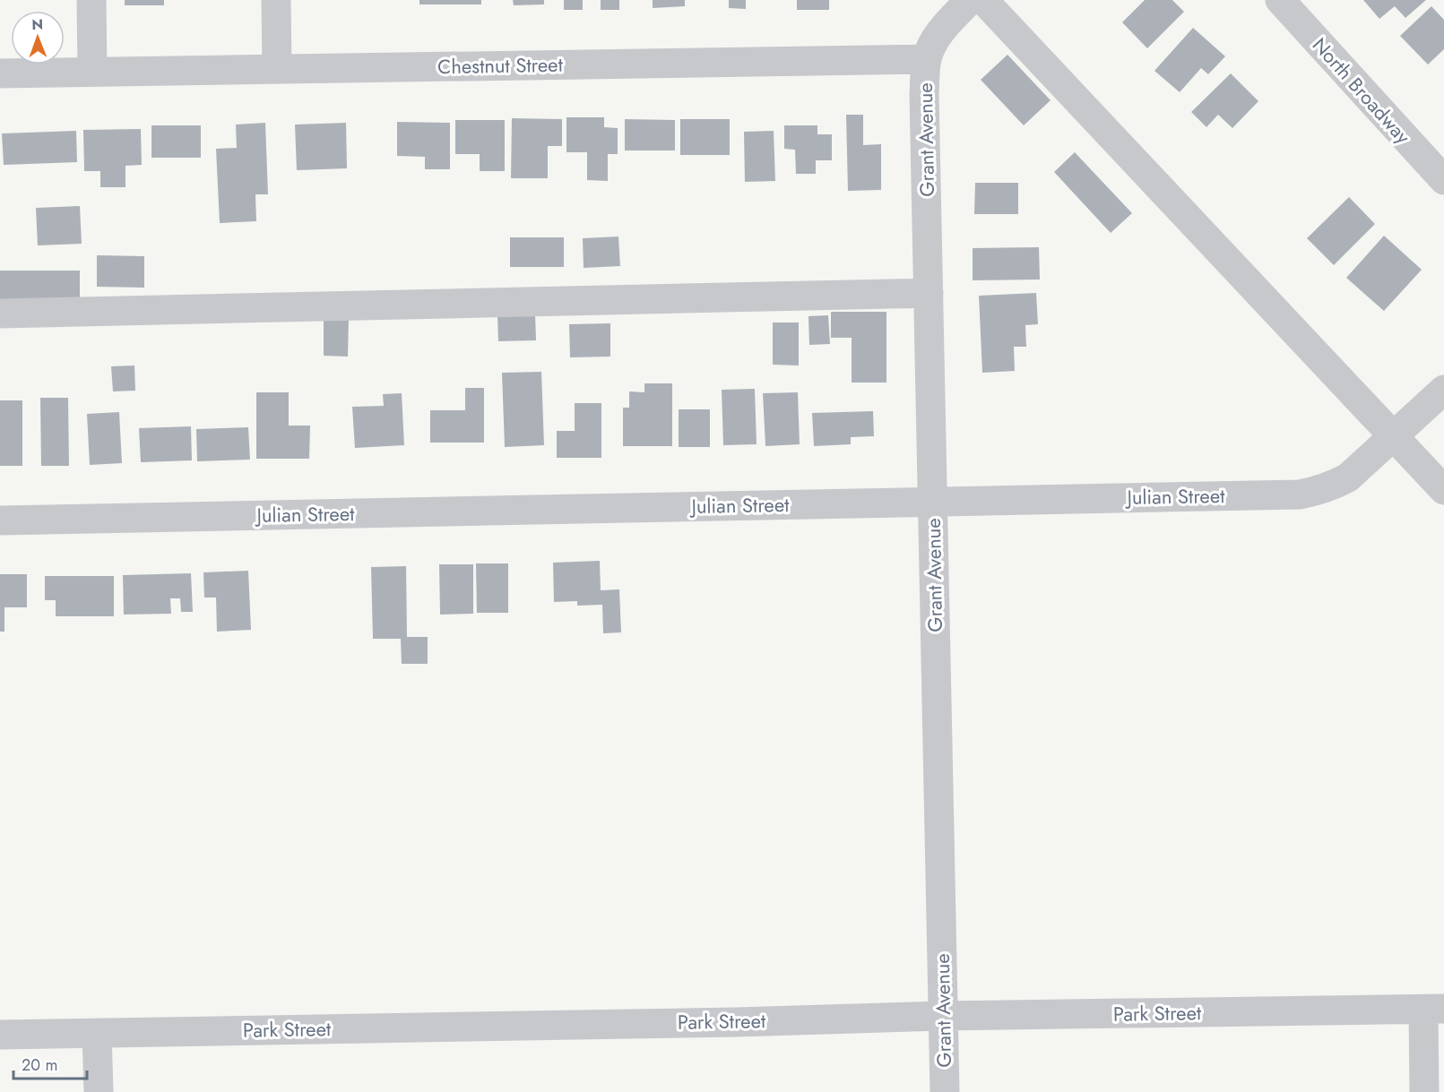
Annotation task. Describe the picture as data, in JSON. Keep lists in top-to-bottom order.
{
  "streets": {
    "street": [
      "Chestnut Street",
      "North Broadway",
      "Grant Avenue",
      "Julian Street",
      "Park Street"
    ]
  },
  "crossings": [
    ["Chestnut Street", "Grant Avenue"],
    ["Grant Avenue", "Julian Street"],
    ["Grant Avenue", "Park Street"]
  ],
  "scale_bar": "20 m",
  "north": "top"
}
